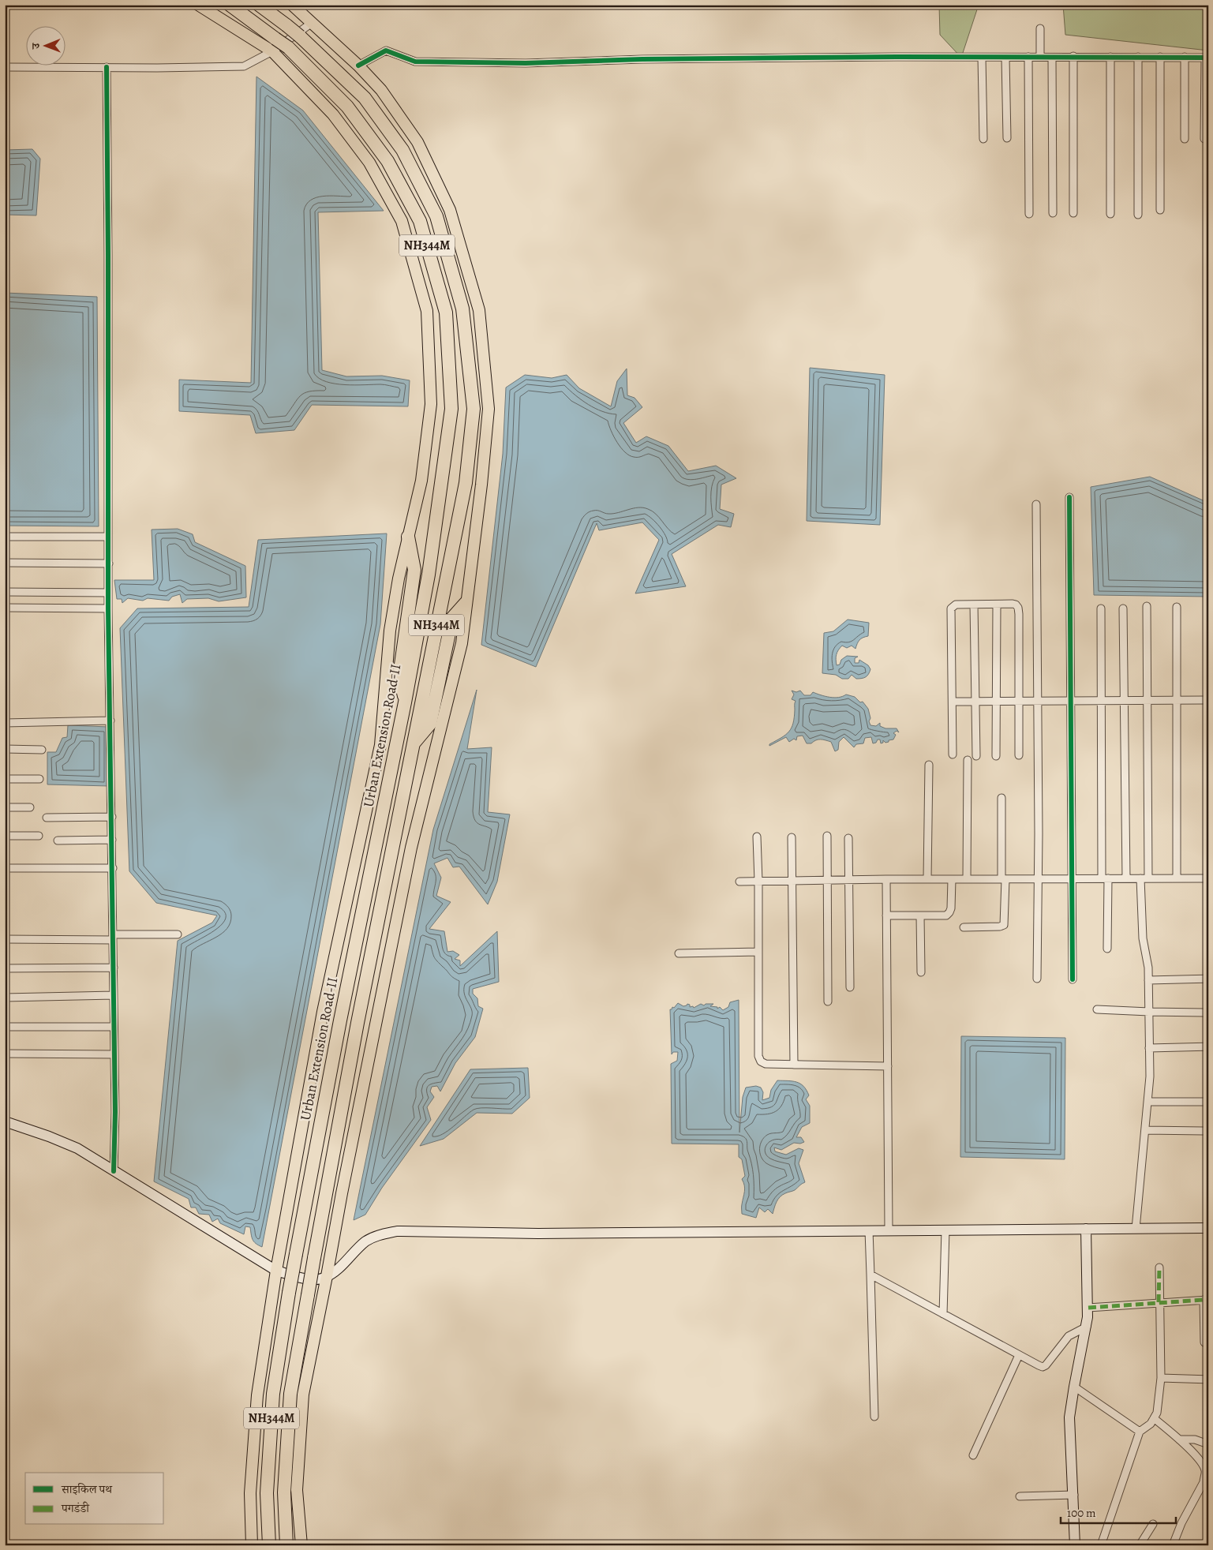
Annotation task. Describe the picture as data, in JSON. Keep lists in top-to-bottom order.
{
  "streets": {
    "highway": ["NH344M", "Urban Extension Road-II"]
  },
  "legend": ["साइकिल पथ", "पगडंडी"],
  "scale_bar": "100 m",
  "north": "left"
}
